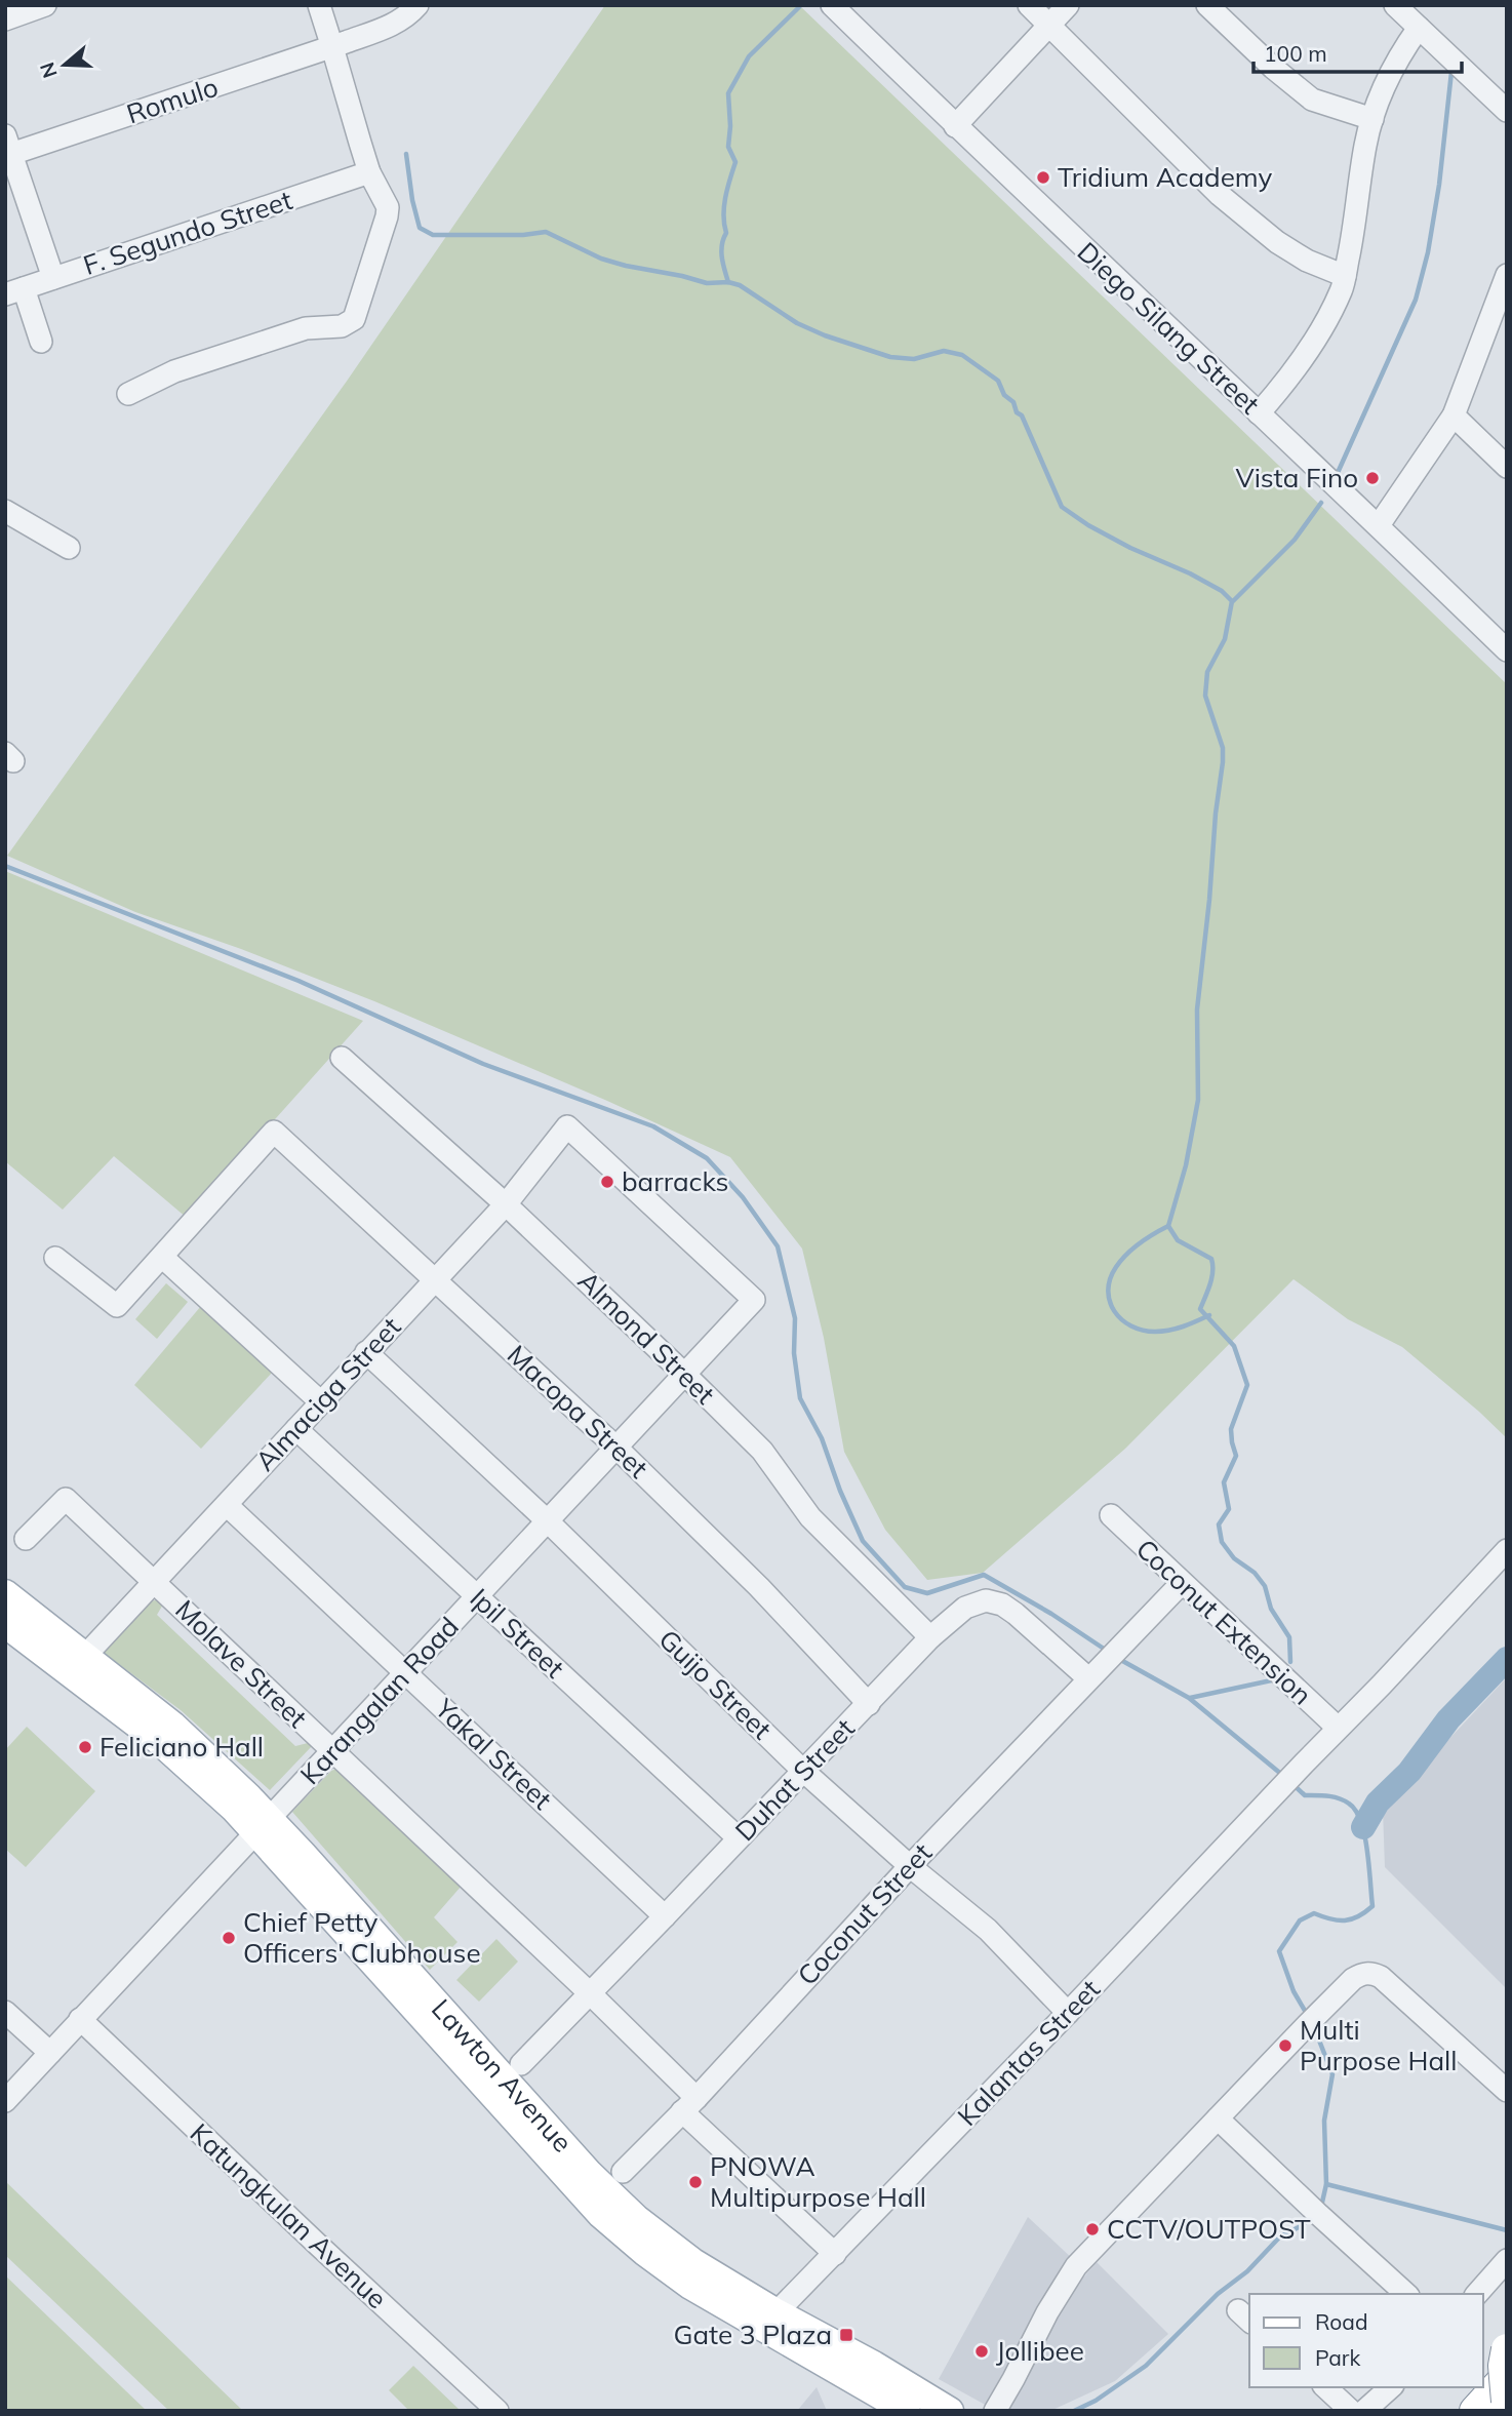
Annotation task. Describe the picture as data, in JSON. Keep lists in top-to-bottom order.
{
  "streets": {
    "main road": ["Lawton Avenue"],
    "street": [
      "Romulo",
      "F. Segundo Street",
      "Diego Silang Street",
      "Almond Street",
      "Almaciga Street",
      "Macopa Street",
      "Coconut Extension",
      "Ipil Street",
      "Molave Street",
      "Guijo Street",
      "Karangalan Road",
      "Yakal Street",
      "Duhat Street",
      "Coconut Street",
      "Kalantas Street",
      "Katungkulan Avenue"
    ]
  },
  "crossings": [
    ["Almond Street", "Almaciga Street"],
    ["Almond Street", "Karangalan Road"],
    ["Almond Street", "Duhat Street"],
    ["Almaciga Street", "Macopa Street"],
    ["Almaciga Street", "Ipil Street"],
    ["Almaciga Street", "Molave Street"],
    ["Almaciga Street", "Guijo Street"],
    ["Almaciga Street", "Karangalan Road"],
    ["Almaciga Street", "Yakal Street"],
    ["Almaciga Street", "Lawton Avenue"],
    ["Macopa Street", "Karangalan Road"],
    ["Macopa Street", "Duhat Street"],
    ["Coconut Extension", "Coconut Street"],
    ["Coconut Extension", "Kalantas Street"],
    ["Ipil Street", "Karangalan Road"],
    ["Ipil Street", "Duhat Street"],
    ["Molave Street", "Karangalan Road"],
    ["Molave Street", "Duhat Street"],
    ["Molave Street", "Coconut Street"],
    ["Molave Street", "Kalantas Street"],
    ["Guijo Street", "Karangalan Road"],
    ["Guijo Street", "Duhat Street"],
    ["Guijo Street", "Coconut Street"],
    ["Guijo Street", "Kalantas Street"],
    ["Karangalan Road", "Yakal Street"],
    ["Karangalan Road", "Lawton Avenue"],
    ["Karangalan Road", "Katungkulan Avenue"],
    ["Yakal Street", "Duhat Street"],
    ["Duhat Street", "Coconut Street"],
    ["Kalantas Street", "Lawton Avenue"]
  ],
  "places": {
    "other": [
      "Tridium Academy",
      "Vista Fino",
      "barracks",
      "Feliciano Hall",
      "Chief Petty Officers' Clubhouse",
      "Multi Purpose Hall",
      "PNOWA Multipurpose Hall",
      "CCTV/OUTPOST",
      "Jollibee"
    ],
    "transit": ["Gate 3 Plaza"]
  },
  "legend": ["Road", "Park"],
  "scale_bar": "100 m",
  "north": "left"
}
